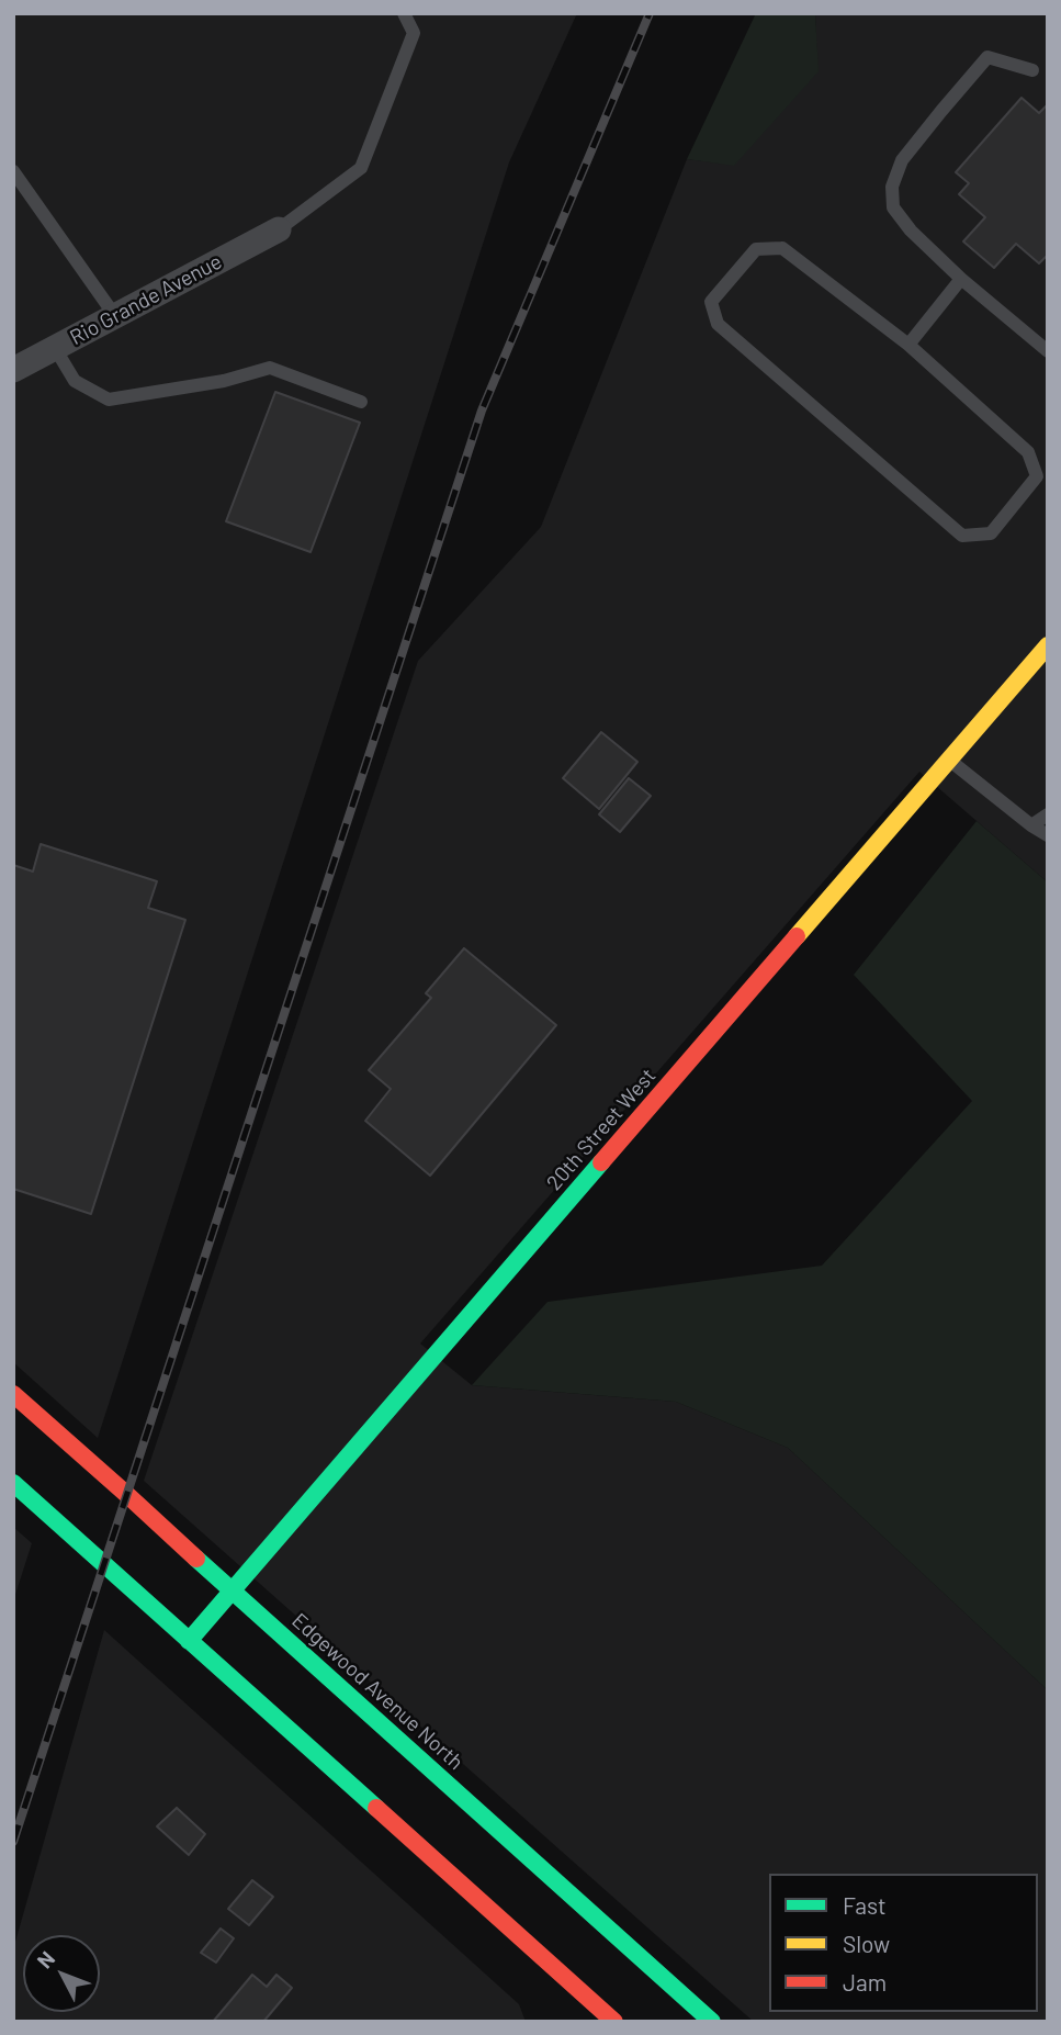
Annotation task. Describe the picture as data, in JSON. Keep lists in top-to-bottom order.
{
  "streets": {
    "main road": ["20th Street West", "Edgewood Avenue North"],
    "street": ["Rio Grande Avenue"]
  },
  "crossings": [
    ["20th Street West", "Edgewood Avenue North"]
  ],
  "legend": ["Fast", "Slow", "Jam"],
  "north": "top left"
}
